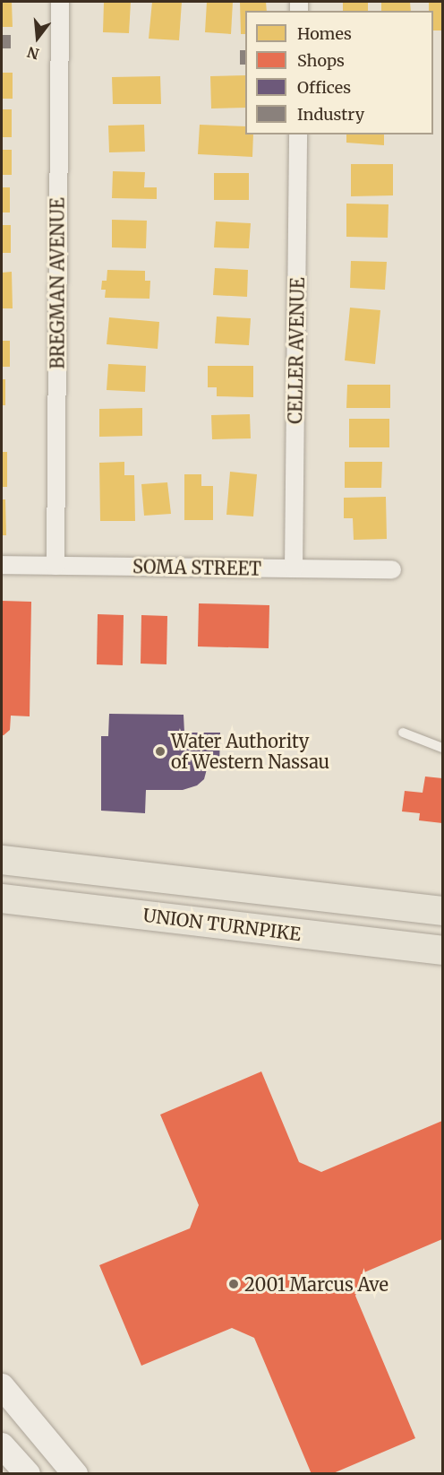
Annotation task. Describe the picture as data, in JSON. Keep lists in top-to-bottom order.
{
  "streets": {
    "main road": ["UNION TURNPIKE"],
    "street": ["BREGMAN AVENUE", "CELLER AVENUE", "SOMA STREET"]
  },
  "crossings": [
    ["BREGMAN AVENUE", "SOMA STREET"],
    ["CELLER AVENUE", "SOMA STREET"]
  ],
  "places": ["Water Authority of Western Nassau", "2001 Marcus Ave"],
  "legend": [
    "Homes",
    "Shops",
    "Offices",
    "Industry"
  ],
  "north": "bottom"
}
